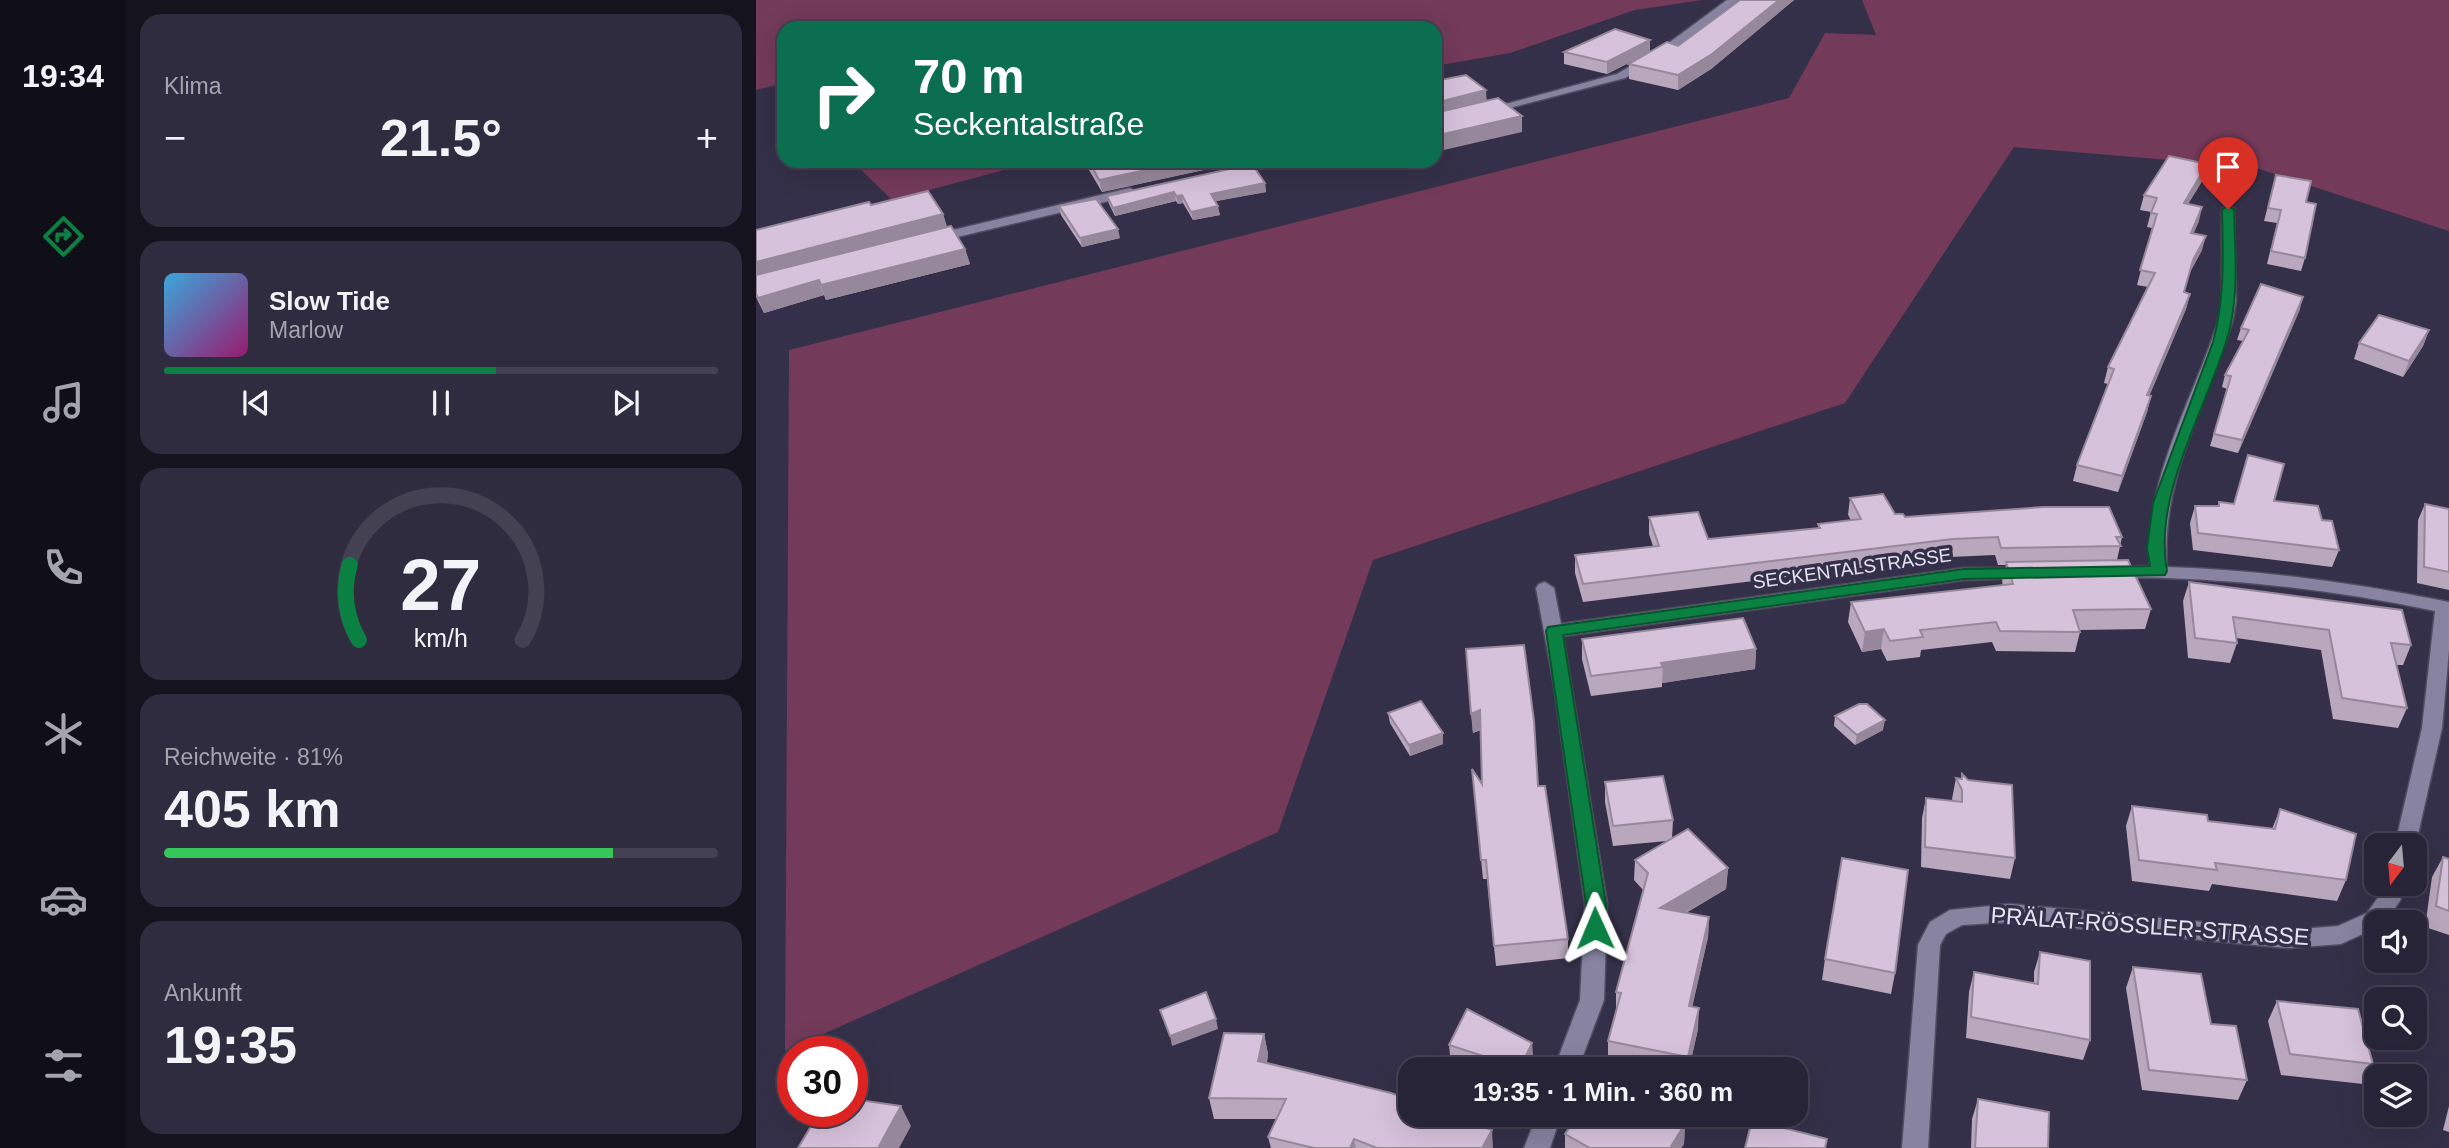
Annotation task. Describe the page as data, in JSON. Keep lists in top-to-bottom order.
{
  "streets": {
    "street": ["SECKENTALSTRASSE", "PRÄLAT-RÖSSLER-STRASSE"]
  },
  "north": "bottom",
  "page": {
    "tabs": "19:34",
    "tile": [
      "Klima",
      ["Reichweite · 81%", "405 km"],
      ["Ankunft", "19:35"]
    ],
    "turn": ["70 m", "Seckentalstraße"],
    "heat": ["−", "21.5°", "+"],
    "song": ["Slow Tide", "Marlow"],
    "limit": "30",
    "trip": "19:35 · 1 Min. · 360 m",
    "gauge": ["27", "km/h"]
  }
}
